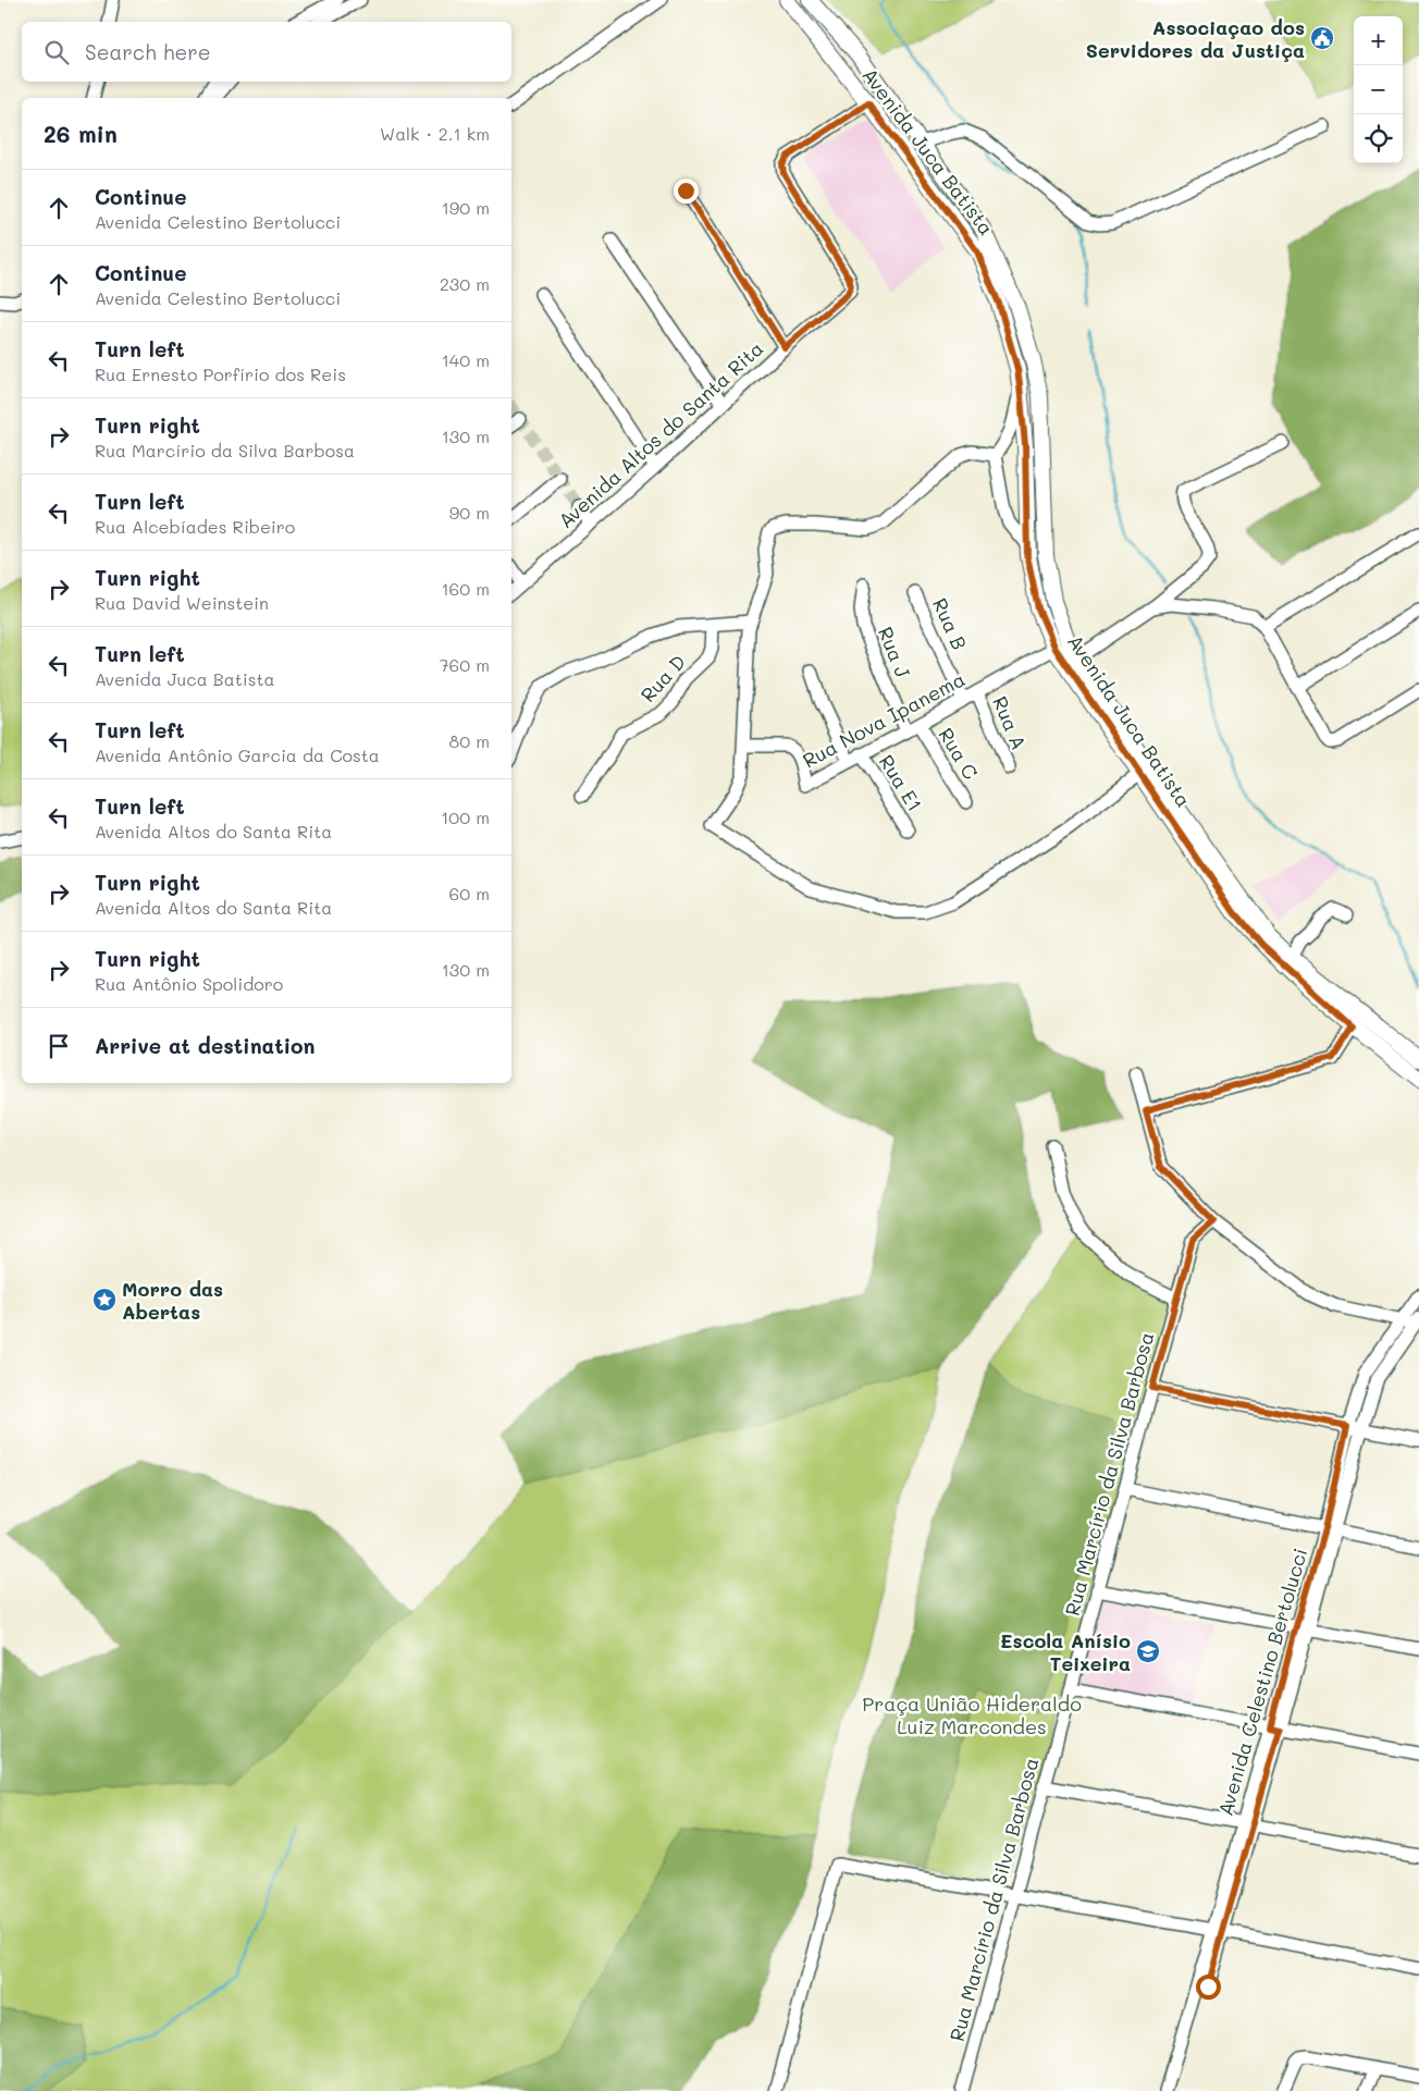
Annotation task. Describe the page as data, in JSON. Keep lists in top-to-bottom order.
{
  "streets": {
    "main road": ["Avenida Juca Batista"],
    "street": [
      "Avenida Altos do Santa Rita",
      "Rua B",
      "Rua J",
      "Rua D",
      "Rua Nova Ipanema",
      "Rua A",
      "Rua C",
      "Rua E1",
      "Rua Marcírio da Silva Barbosa",
      "Avenida Celestino Bertolucci"
    ]
  },
  "crossings": [
    ["Avenida Juca Batista", "Avenida Altos do Santa Rita"],
    ["Avenida Juca Batista", "Rua Nova Ipanema"],
    ["Rua B", "Rua Nova Ipanema"],
    ["Rua J", "Rua Nova Ipanema"],
    ["Rua Nova Ipanema", "Rua A"],
    ["Rua Nova Ipanema", "Rua C"],
    ["Rua Nova Ipanema", "Rua E1"]
  ],
  "parks": ["Praça União Hideraldo Luiz Marcondes"],
  "places": {
    "public building": ["Associaçao dos Servidores da Justiça"],
    "place": ["Morro das Abertas"],
    "school or university": ["Escola Anísio Teixeira"]
  },
  "page": {
    "map_buttons": ["+", "−"],
    "search": "Search here",
    "heading": ["26 min", "Walk · 2.1 km"],
    "list": [
      ["Continue", "Avenida Celestino Bertolucci", "190 m"],
      ["Continue", "Avenida Celestino Bertolucci", "230 m"],
      ["Turn left", "Rua Ernesto Porfírio dos Reis", "140 m"],
      ["Turn right", "Rua Marcírio da Silva Barbosa", "130 m"],
      ["Turn left", "Rua Alcebíades Ribeiro", "90 m"],
      ["Turn right", "Rua David Weinstein", "160 m"],
      ["Turn left", "Avenida Juca Batista", "760 m"],
      ["Turn left", "Avenida Antônio Garcia da Costa", "80 m"],
      ["Turn left", "Avenida Altos do Santa Rita", "100 m"],
      ["Turn right", "Avenida Altos do Santa Rita", "60 m"],
      ["Turn right", "Rua Antônio Spolidoro", "130 m"],
      "Arrive at destination"
    ]
  }
}
